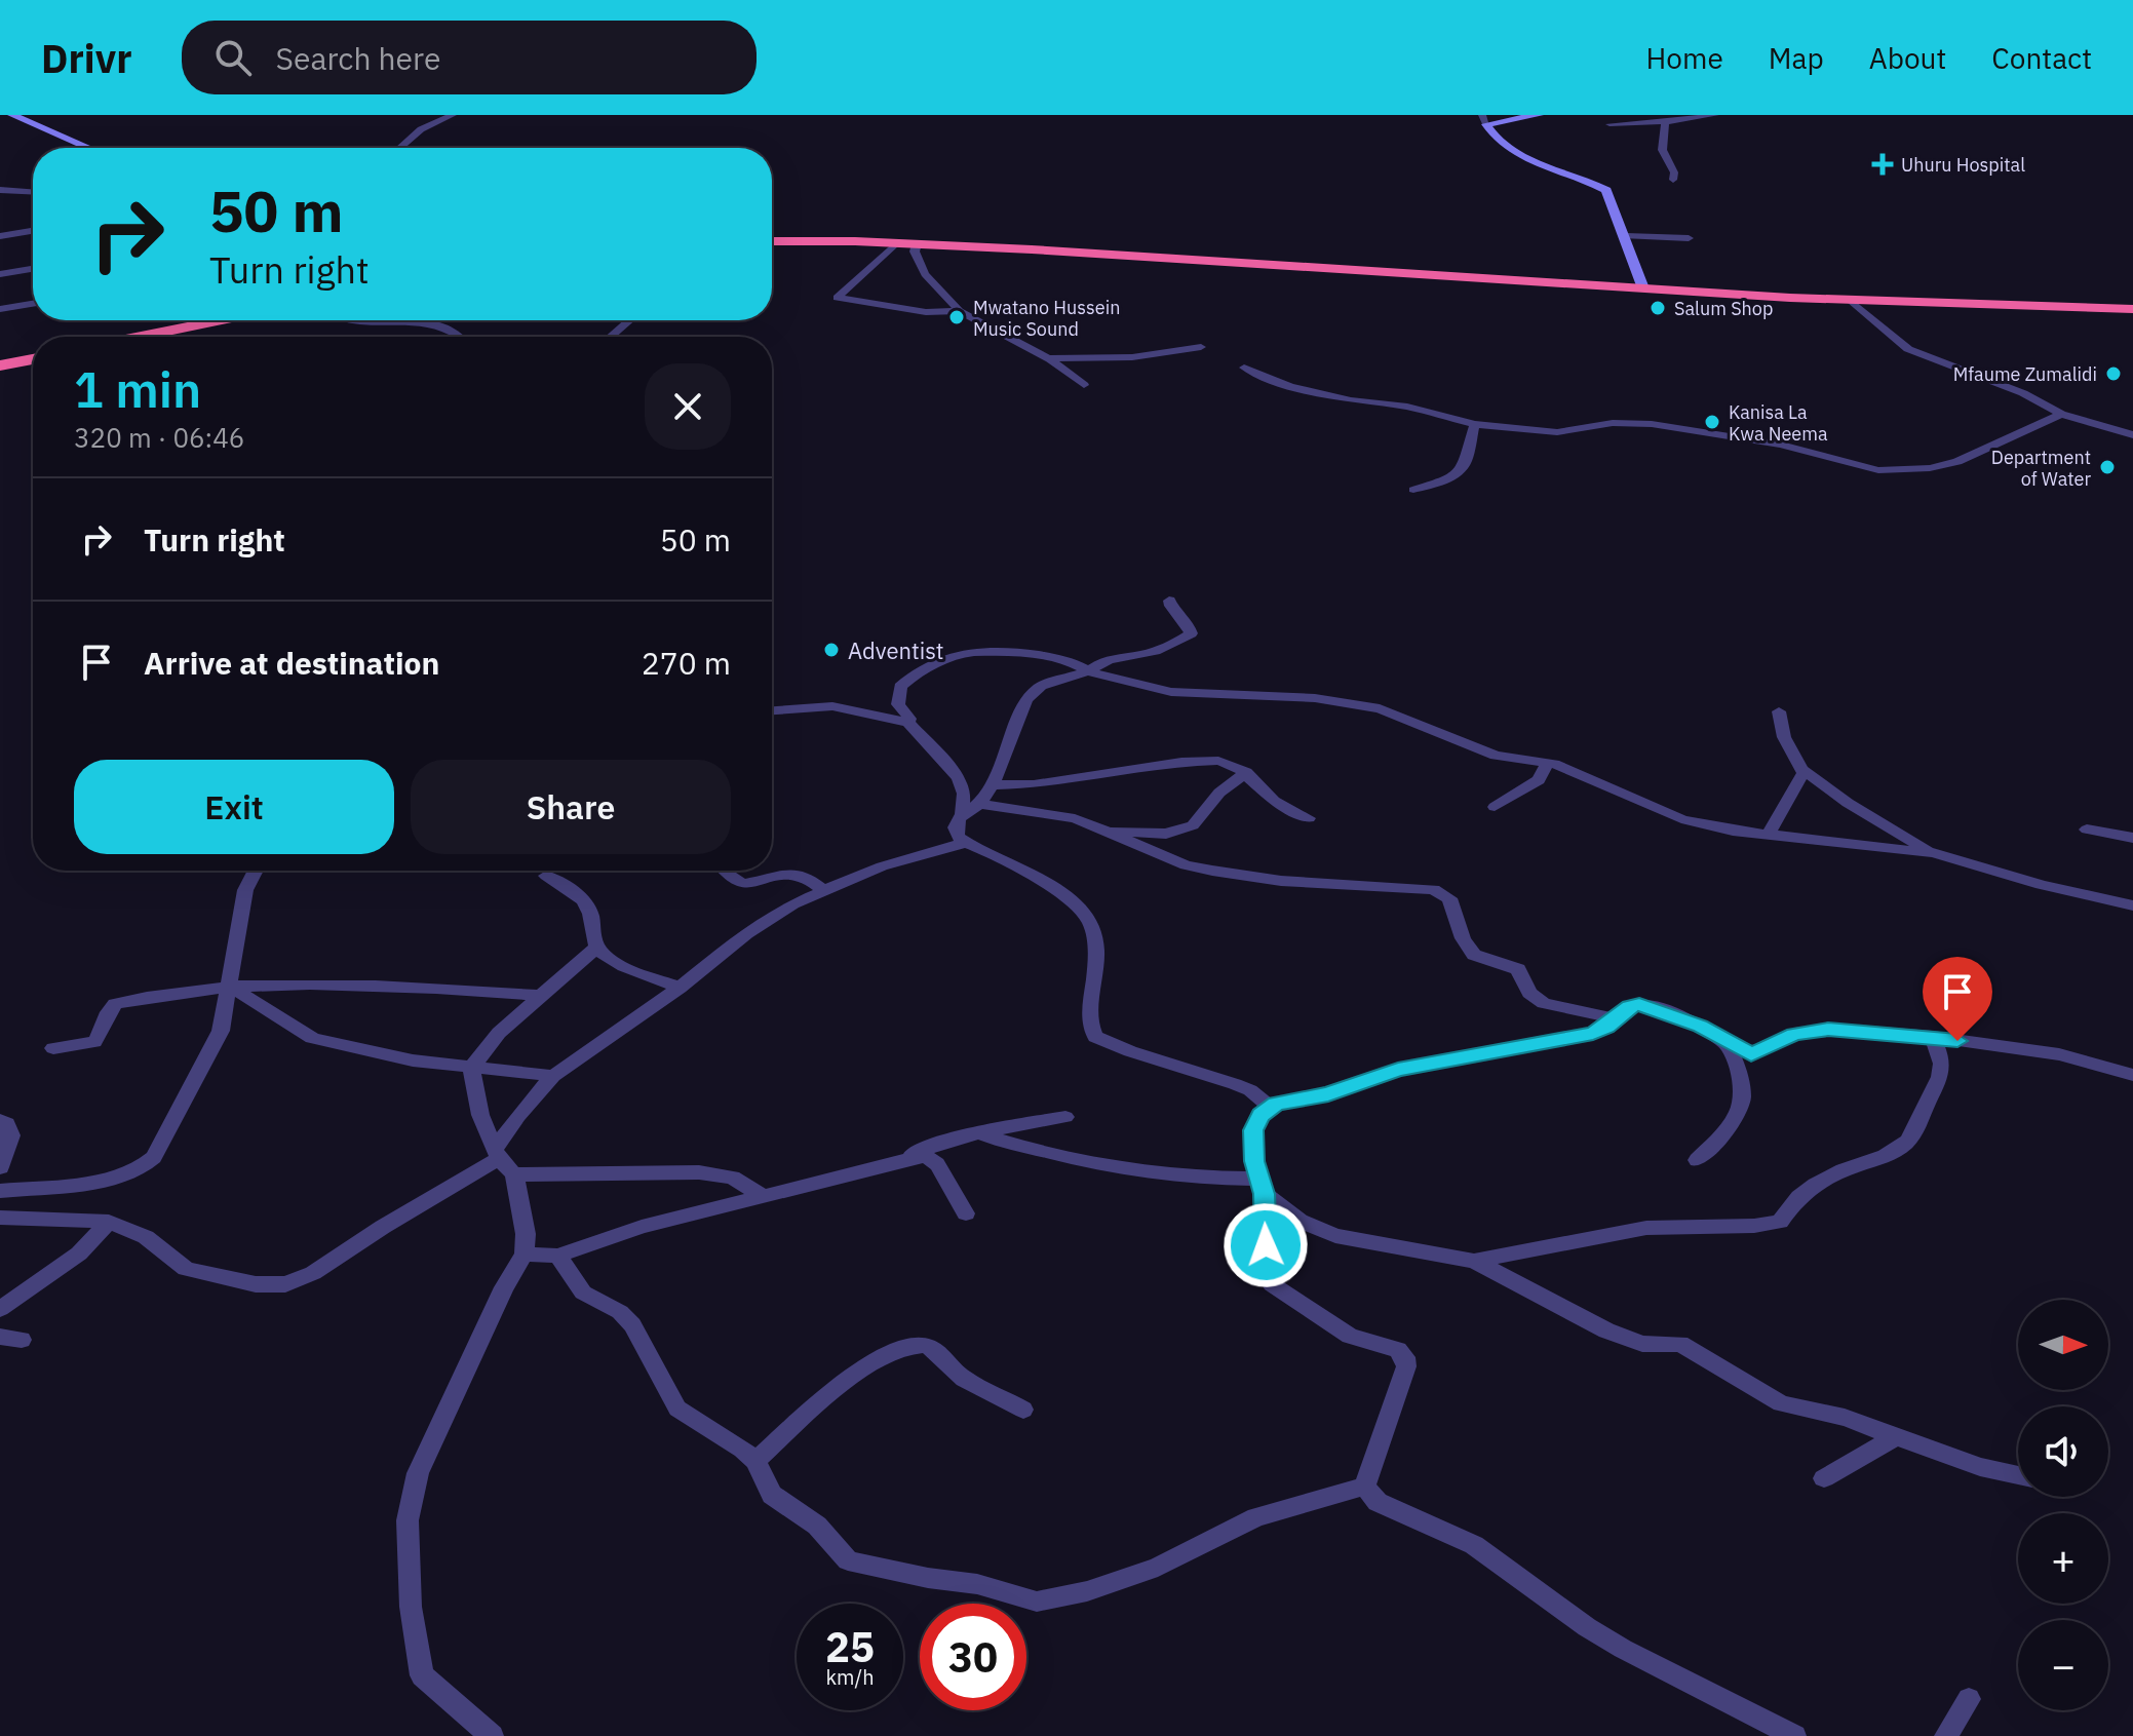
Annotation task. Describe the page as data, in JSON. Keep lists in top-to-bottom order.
{
  "places": {
    "health": ["Uhuru Hospital"],
    "other": [
      "Salum Shop",
      "Mwatano Hussein Music Sound",
      "Mfaume Zumalidi",
      "Kanisa La Kwa Neema",
      "Department of Water",
      "Adventist"
    ]
  },
  "north": "right",
  "page": {
    "header": "Drivr",
    "search": "Search here",
    "nav": [
      "Home",
      "Map",
      "About",
      "Contact"
    ],
    "turn": ["50 m", "Turn right"],
    "heading": ["1 min", "320 m · 06:46"],
    "list": [
      {
        "name": "Turn right",
        "value": "50 m"
      },
      {
        "name": "Arrive at destination",
        "value": "270 m"
      }
    ],
    "buttons": ["Exit", "Share"],
    "map_buttons": ["+", "−"],
    "speed": "25 km/h",
    "limit": "30"
  }
}
